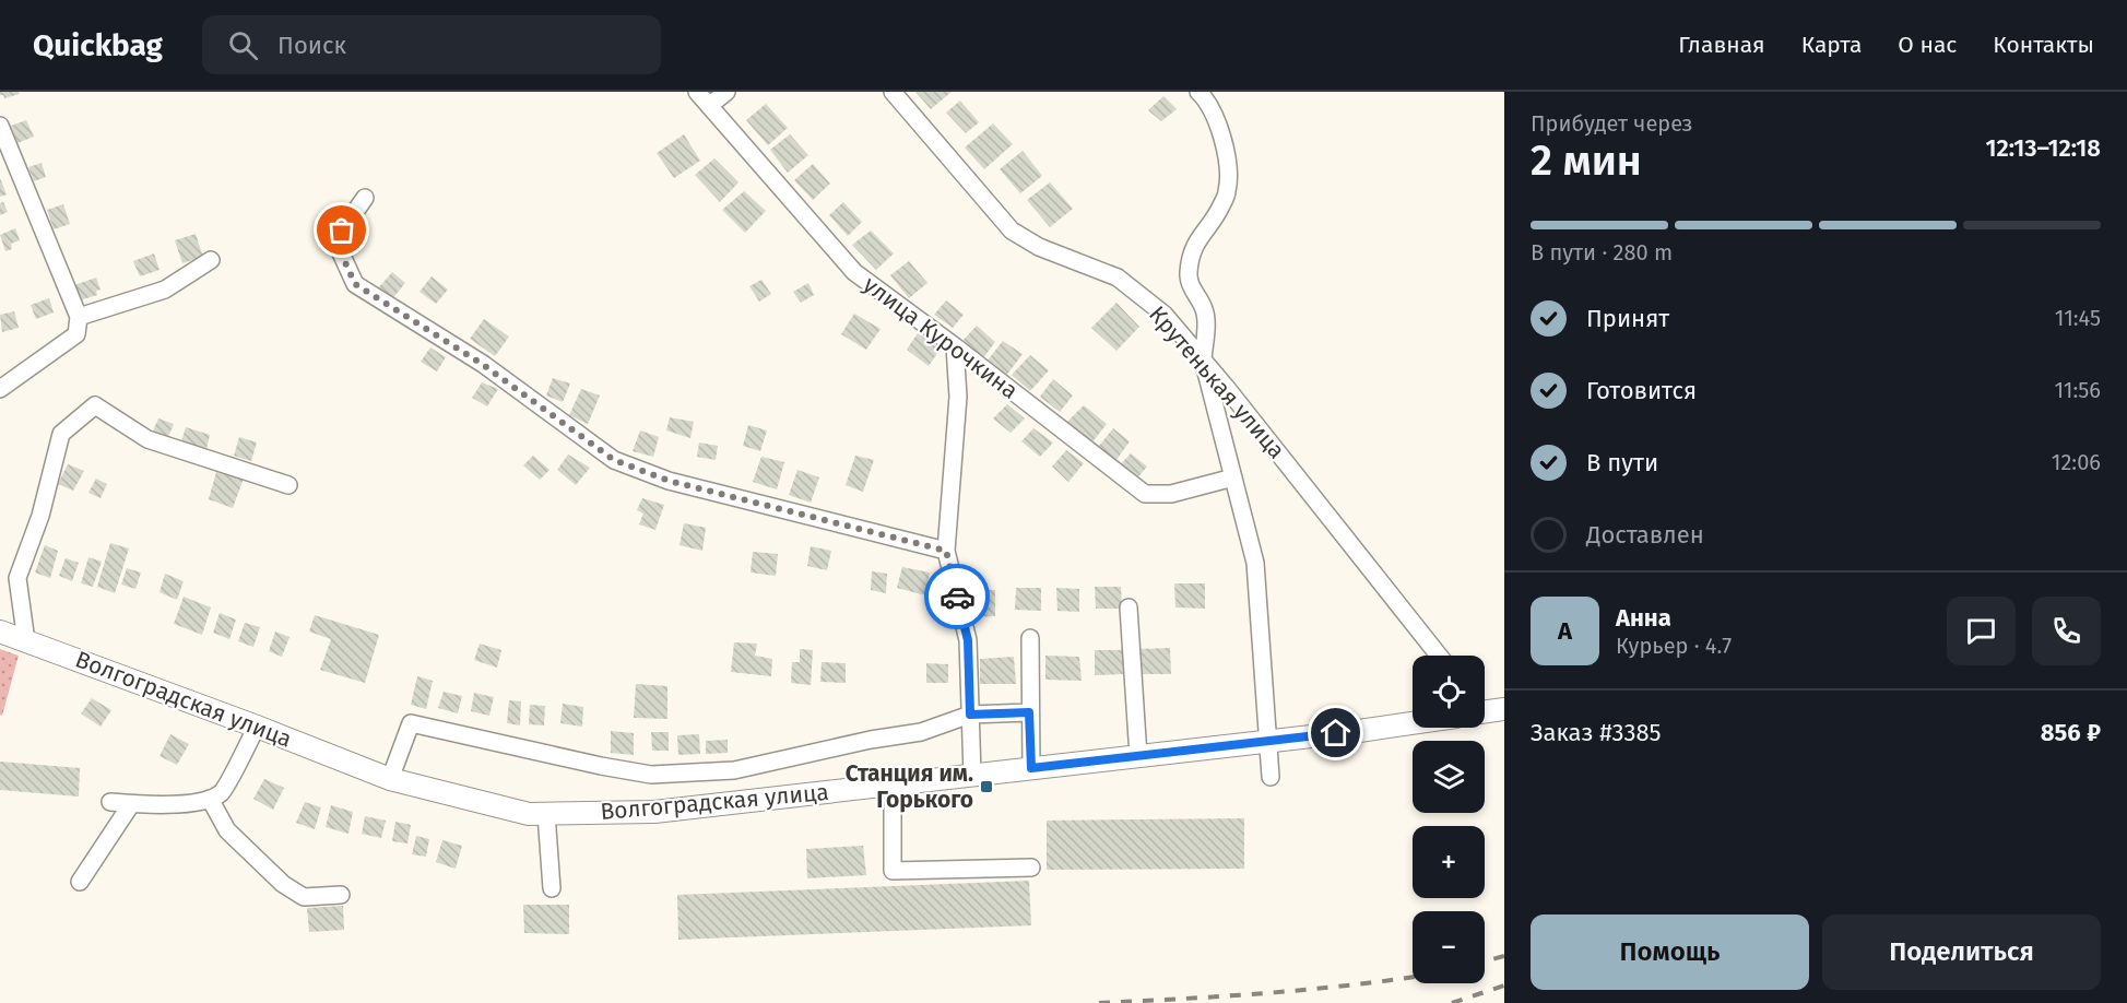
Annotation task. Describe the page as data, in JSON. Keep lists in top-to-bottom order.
{
  "streets": {
    "main road": ["Волгоградская улица"],
    "street": ["улица Курочкина", "Крутенькая улица"]
  },
  "places": {
    "transit": ["Станция им. Горького"]
  },
  "page": {
    "header": "Quickbag",
    "search": "Поиск",
    "nav": [
      "Главная",
      "Карта",
      "О нас",
      "Контакты"
    ],
    "heading": ["2 мин", "Прибудет через", "12:13–12:18"],
    "panel": [
      "Анна",
      "Курьер · 4.7",
      "Заказ #3385",
      "856 ₽"
    ],
    "bar": "В пути · 280 m",
    "list": [
      ["Принят", "11:45"],
      ["Готовится", "11:56"],
      ["В пути", "12:06"],
      "Доставлен"
    ],
    "round": "А",
    "map_buttons": ["+", "−"],
    "buttons": ["Помощь", "Поделиться"]
  }
}
